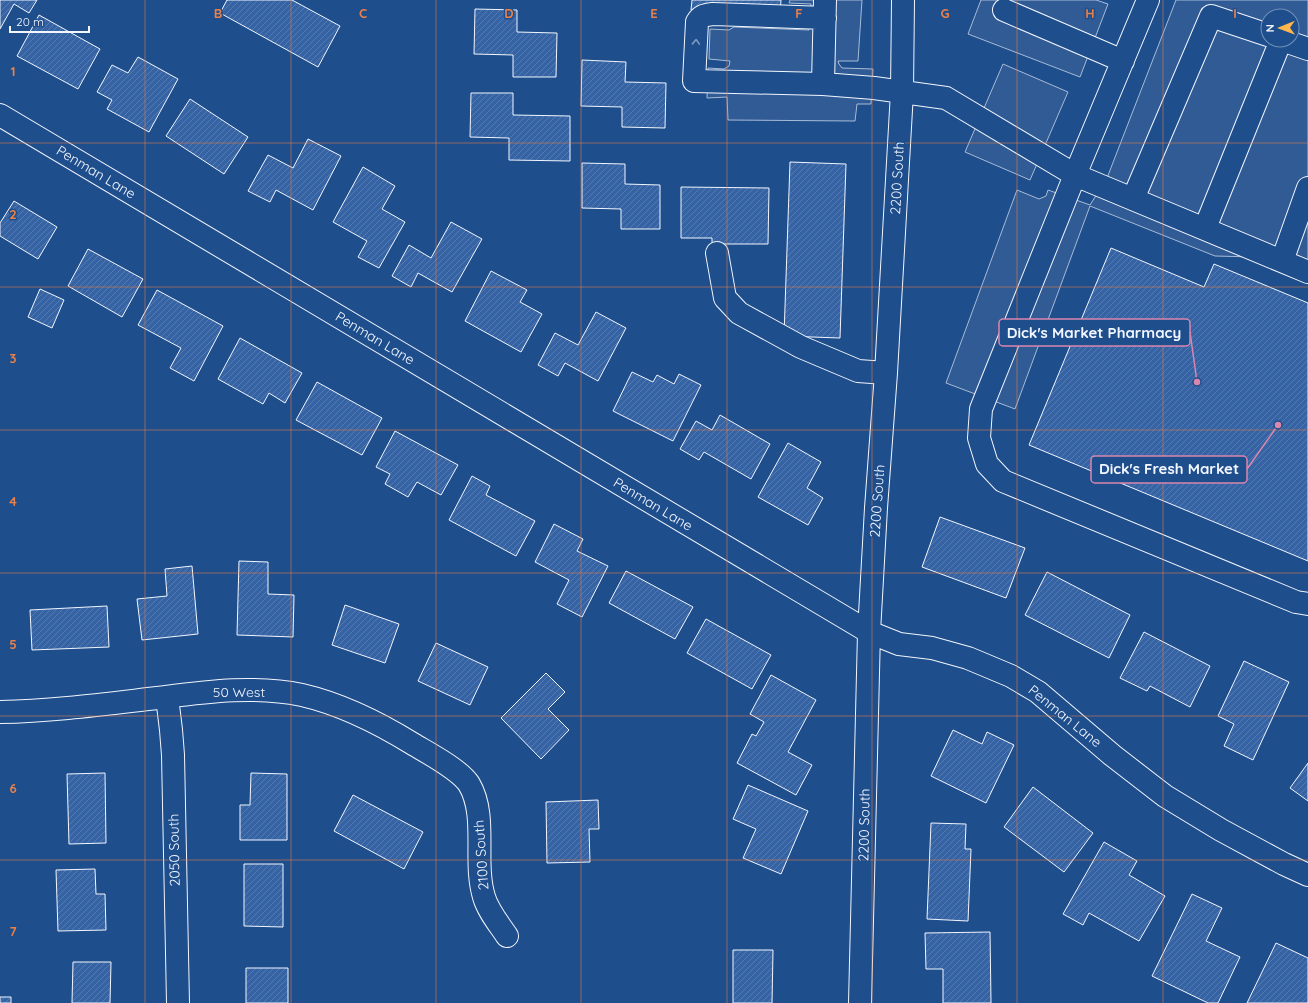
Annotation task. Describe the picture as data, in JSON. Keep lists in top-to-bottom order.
{
  "streets": {
    "street": [
      "Penman Lane",
      "2200 South",
      "50 West",
      "2050 South",
      "2100 South"
    ]
  },
  "crossings": [
    ["Penman Lane", "2200 South"],
    ["50 West", "2050 South"],
    ["50 West", "2100 South"]
  ],
  "places": ["Dick's Market Pharmacy", "Dick's Fresh Market"],
  "scale_bar": "20 m",
  "north": "left",
  "grid": {
    "columns": [
      "B",
      "C",
      "D",
      "E",
      "F",
      "G",
      "H",
      "I"
    ],
    "rows": [
      "1",
      "2",
      "3",
      "4",
      "5",
      "6",
      "7"
    ]
  }
}
